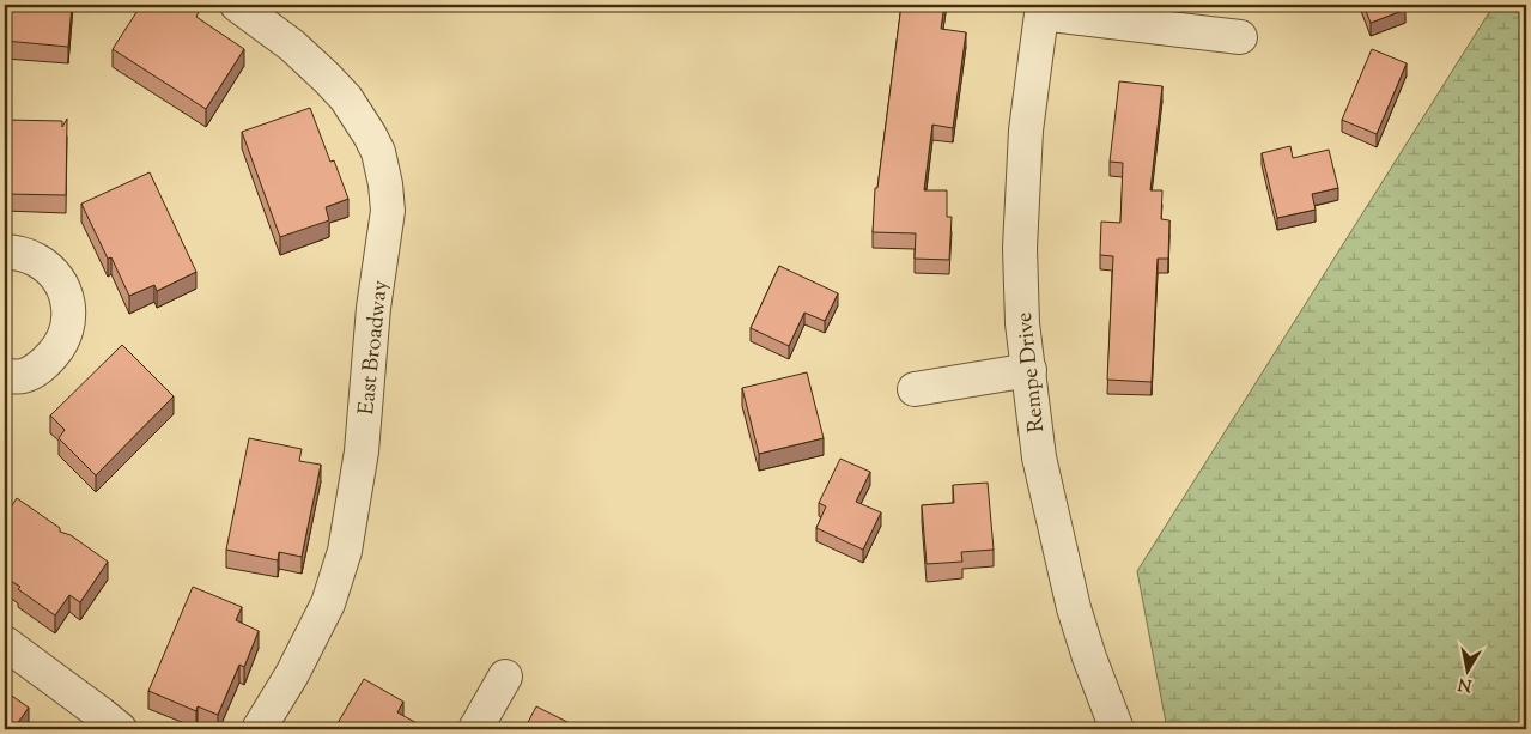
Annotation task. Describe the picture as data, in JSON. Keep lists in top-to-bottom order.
{
  "streets": {
    "street": ["East Broadway", "Rempe Drive"]
  },
  "north": "bottom"
}
